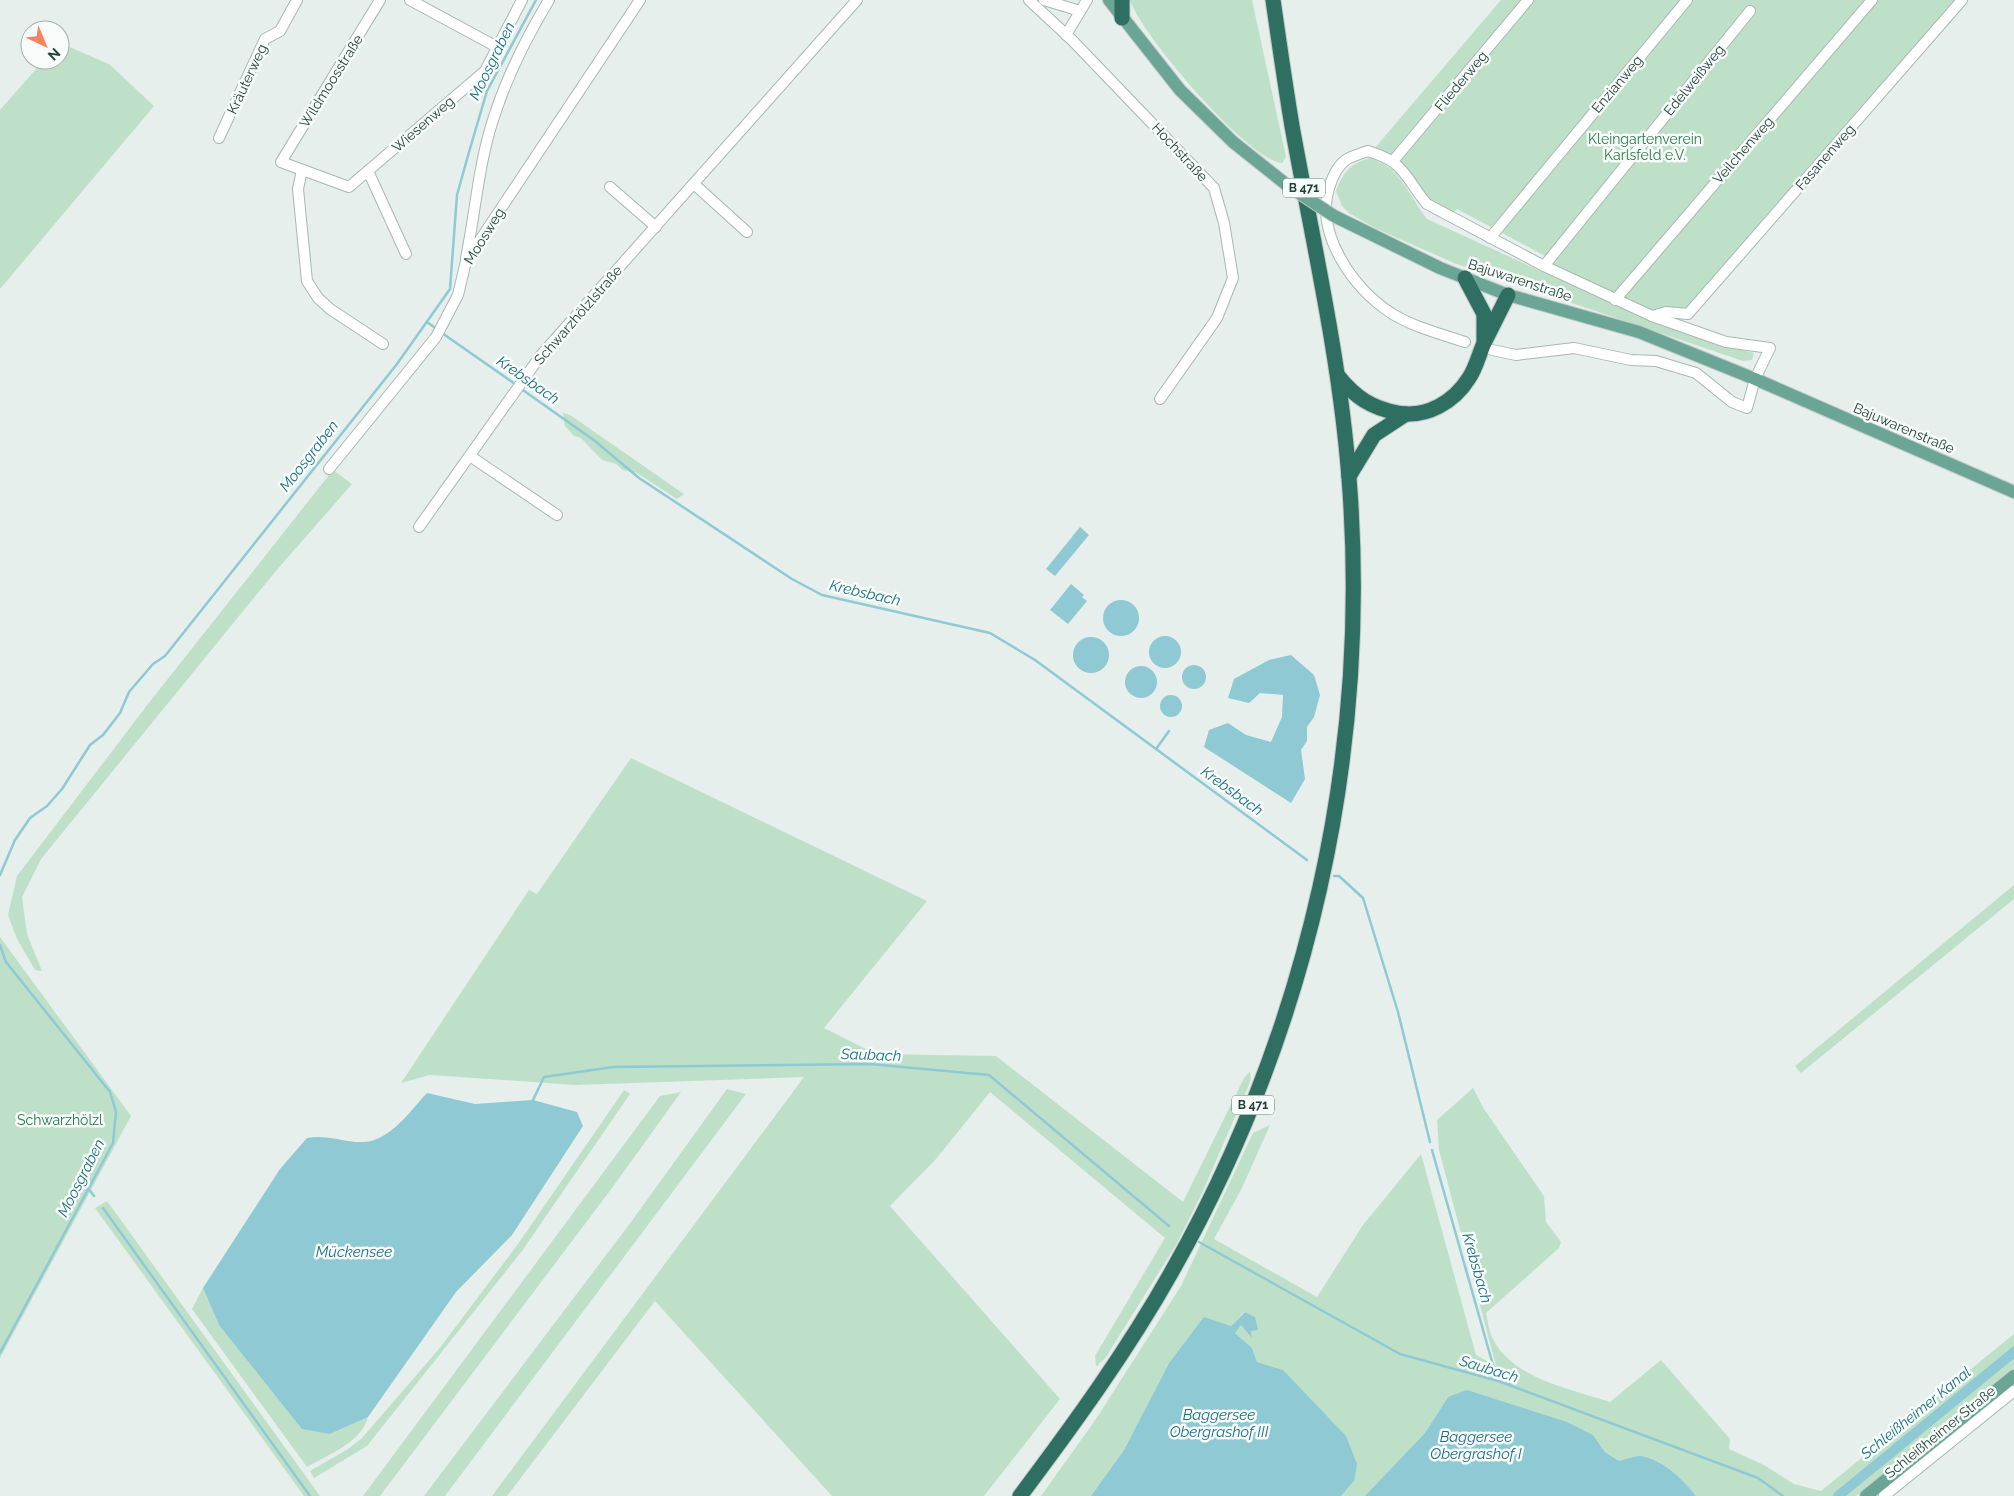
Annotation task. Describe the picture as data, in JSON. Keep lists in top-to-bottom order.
{
  "streets": {
    "highway": ["B 471"],
    "main road": ["Bajuwarenstraße", "Schleißheimer Straße"],
    "street": [
      "Kräuterweg",
      "Edelweißweg",
      "Wildmoosstraße",
      "Fliederweg",
      "Enzianweg",
      "Wiesenweg",
      "Veilchenweg",
      "Hochstraße",
      "Fasanenweg",
      "Moosweg",
      "Schwarzhölzlstraße"
    ]
  },
  "crossings": [
    ["Edelweißweg", "Bajuwarenstraße"],
    ["Wildmoosstraße", "Wiesenweg"],
    ["Fliederweg", "Bajuwarenstraße"],
    ["Enzianweg", "Bajuwarenstraße"],
    ["Veilchenweg", "Bajuwarenstraße"],
    ["Fasanenweg", "Bajuwarenstraße"]
  ],
  "water": [
    "Moosgraben",
    "Krebsbach",
    "Saubach",
    "Mückensee",
    "Schleißheimer Kanal",
    "Baggersee Obergrashof III",
    "Baggersee Obergrashof I"
  ],
  "parks": ["Kleingartenverein Karlsfeld e.V.", "Schwarzhölzl"],
  "north": "bottom right"
}
